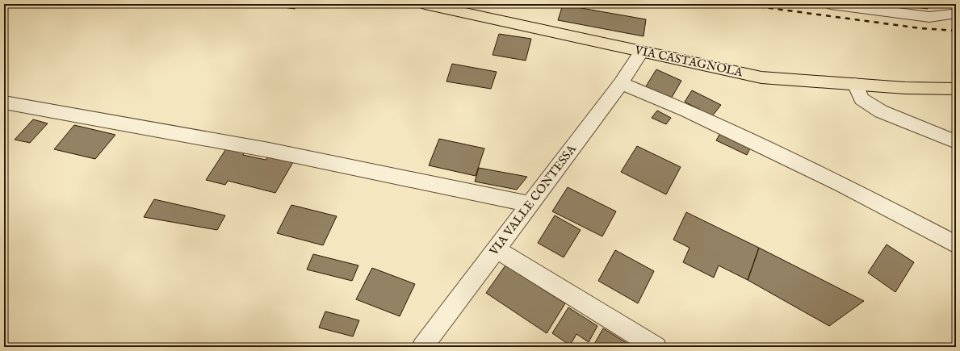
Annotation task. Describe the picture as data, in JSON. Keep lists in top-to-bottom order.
{
  "streets": {
    "main road": ["VIA CASTAGNOLA"],
    "street": ["VIA VALLE CONTESSA"]
  },
  "crossings": [
    ["VIA CASTAGNOLA", "VIA VALLE CONTESSA"]
  ]
}
